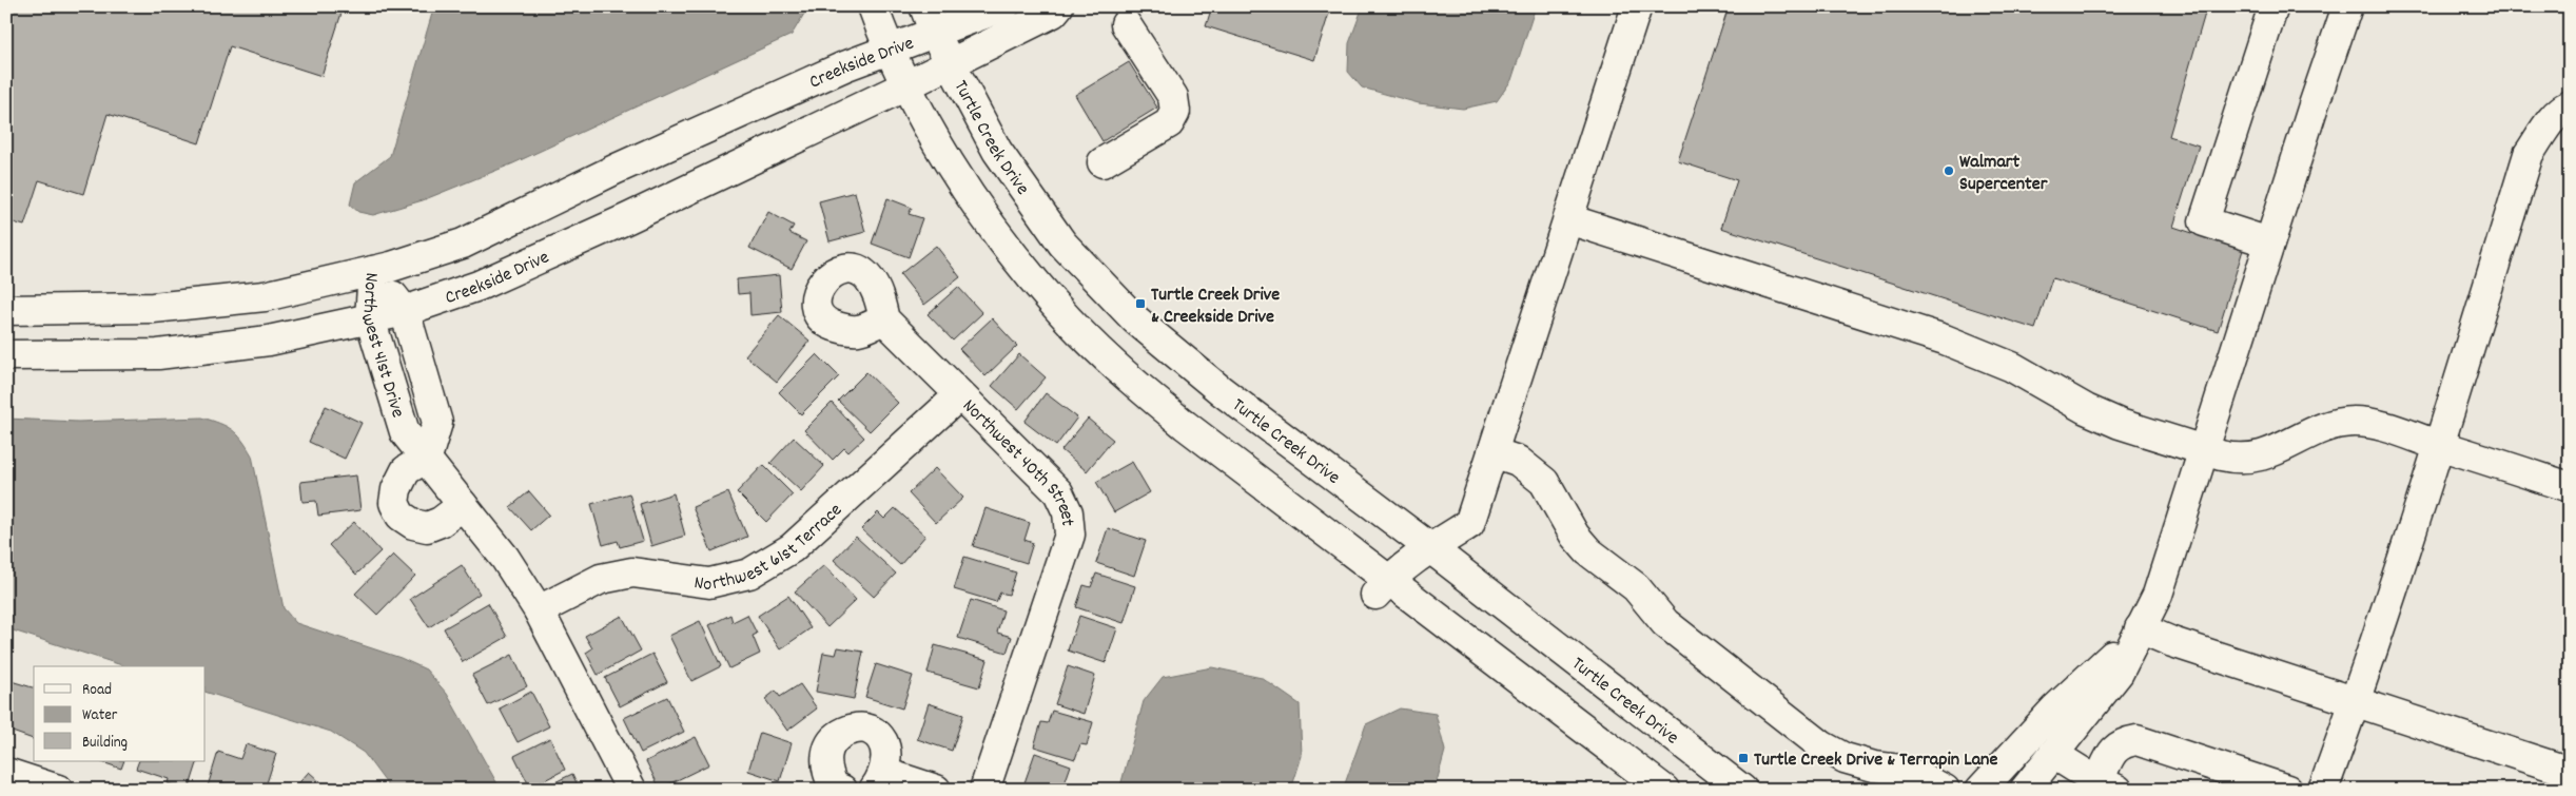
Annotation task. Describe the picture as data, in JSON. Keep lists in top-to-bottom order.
{
  "streets": {
    "street": [
      "Creekside Drive",
      "Turtle Creek Drive",
      "Northwest 41st Drive",
      "Northwest 40th Street",
      "Northwest 61st Terrace"
    ]
  },
  "crossings": [
    ["Creekside Drive", "Turtle Creek Drive"],
    ["Creekside Drive", "Northwest 41st Drive"],
    ["Northwest 41st Drive", "Northwest 61st Terrace"],
    ["Northwest 40th Street", "Northwest 61st Terrace"]
  ],
  "places": {
    "other": ["Walmart Supercenter"],
    "transit": ["Turtle Creek Drive & Creekside Drive", "Turtle Creek Drive & Terrapin Lane"]
  },
  "legend": ["Road", "Water", "Building"]
}
